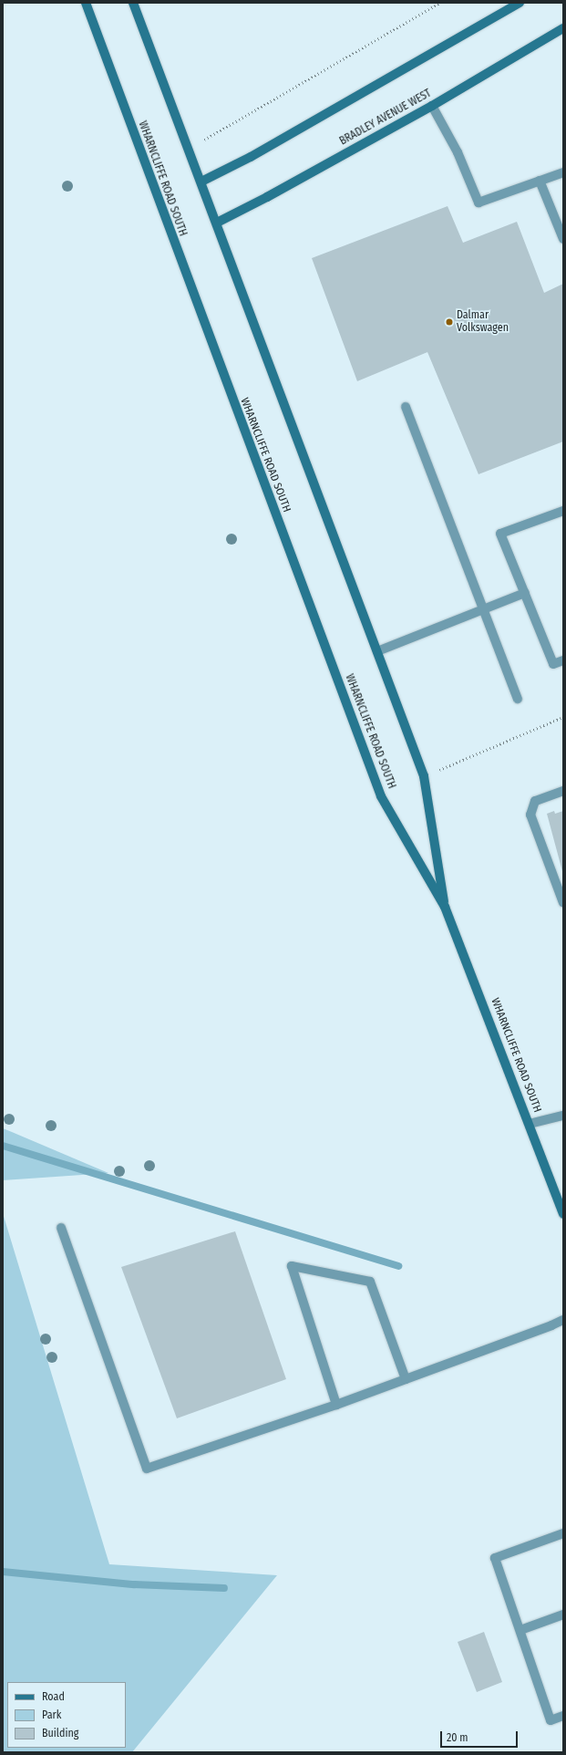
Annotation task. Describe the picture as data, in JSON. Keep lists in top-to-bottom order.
{
  "streets": {
    "main road": ["BRADLEY AVENUE WEST", "WHARNCLIFFE ROAD SOUTH"]
  },
  "crossings": [
    ["BRADLEY AVENUE WEST", "WHARNCLIFFE ROAD SOUTH"]
  ],
  "places": ["Dalmar Volkswagen"],
  "legend": ["Road", "Park", "Building"],
  "scale_bar": "20 m"
}
